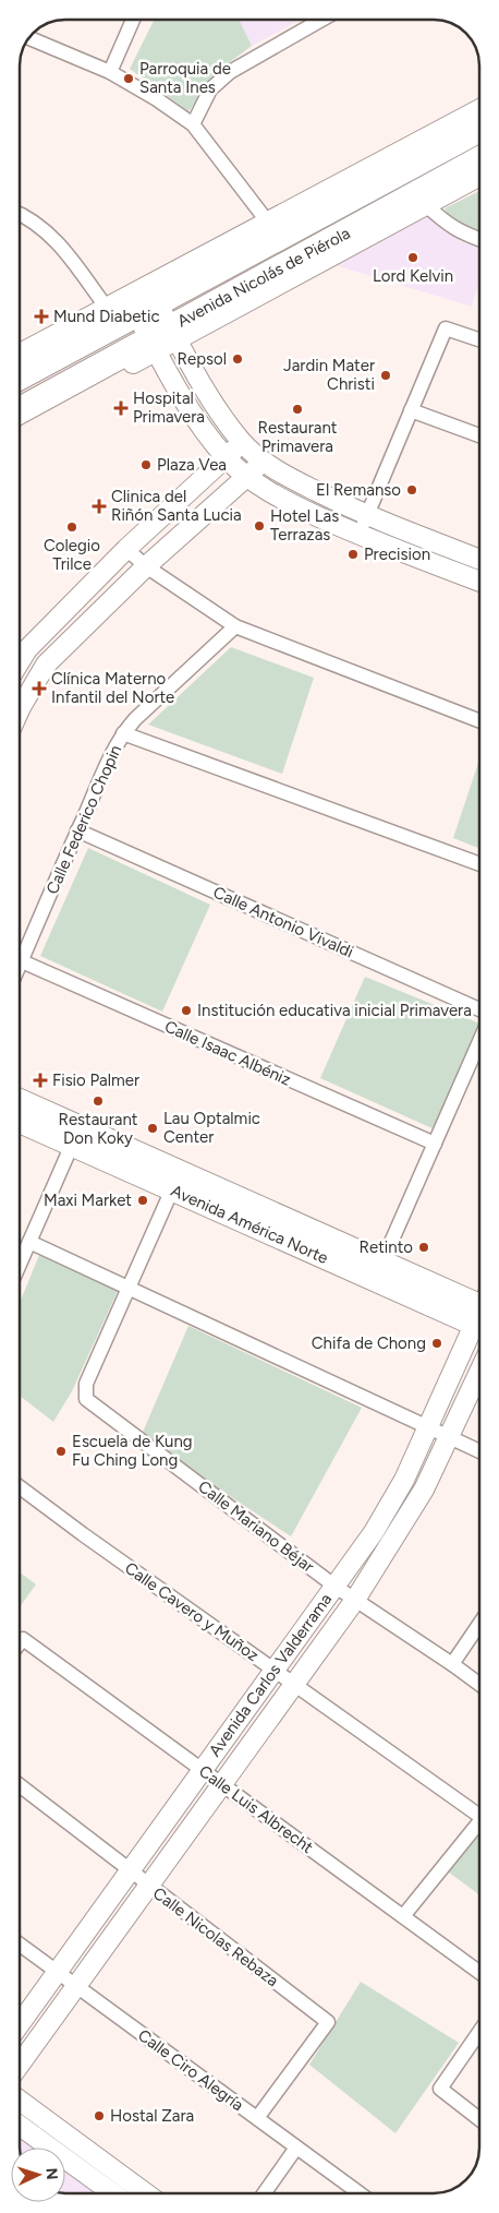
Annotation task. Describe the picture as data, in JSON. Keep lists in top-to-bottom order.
{
  "streets": {
    "highway": ["Avenida Nicolás de Piérola"],
    "main road": ["Avenida América Norte"],
    "street": [
      "Calle Federico Chopin",
      "Calle Antonio Vivaldi",
      "Calle Isaac Albéniz",
      "Calle Mariano Béjar",
      "Calle Cavero y Muñoz",
      "Avenida Carlos Valderrama",
      "Calle Luis Albrecht",
      "Calle Nicolas Rebaza",
      "Calle Ciro Alegría"
    ]
  },
  "crossings": [
    ["Calle Federico Chopin", "Calle Antonio Vivaldi"],
    ["Calle Federico Chopin", "Calle Isaac Albéniz"],
    ["Calle Mariano Béjar", "Avenida Carlos Valderrama"],
    ["Calle Cavero y Muñoz", "Avenida Carlos Valderrama"],
    ["Calle Cavero y Muñoz", "Calle Luis Albrecht"],
    ["Avenida Carlos Valderrama", "Calle Luis Albrecht"],
    ["Avenida Carlos Valderrama", "Calle Nicolas Rebaza"],
    ["Avenida Carlos Valderrama", "Calle Ciro Alegría"],
    ["Calle Nicolas Rebaza", "Calle Ciro Alegría"]
  ],
  "places": {
    "other": [
      "Parroquia de Santa Ines",
      "Lord Kelvin",
      "Repsol",
      "Jardin Mater Christi",
      "Restaurant Primavera",
      "Plaza Vea",
      "El Remanso",
      "Hotel Las Terrazas",
      "Colegio Trilce",
      "Precision",
      "Institución educativa inicial Primavera",
      "Restaurant Don Koky",
      "Lau Optalmic Center",
      "Maxi Market",
      "Retinto",
      "Chifa de Chong",
      "Escuela de Kung Fu Ching Long",
      "Hostal Zara"
    ],
    "health": [
      "Mund Diabetic",
      "Hospital Primavera",
      "Clinica del Riñón Santa Lucia",
      "Clínica Materno Infantil del Norte",
      "Fisio Palmer"
    ]
  },
  "north": "right"
}
